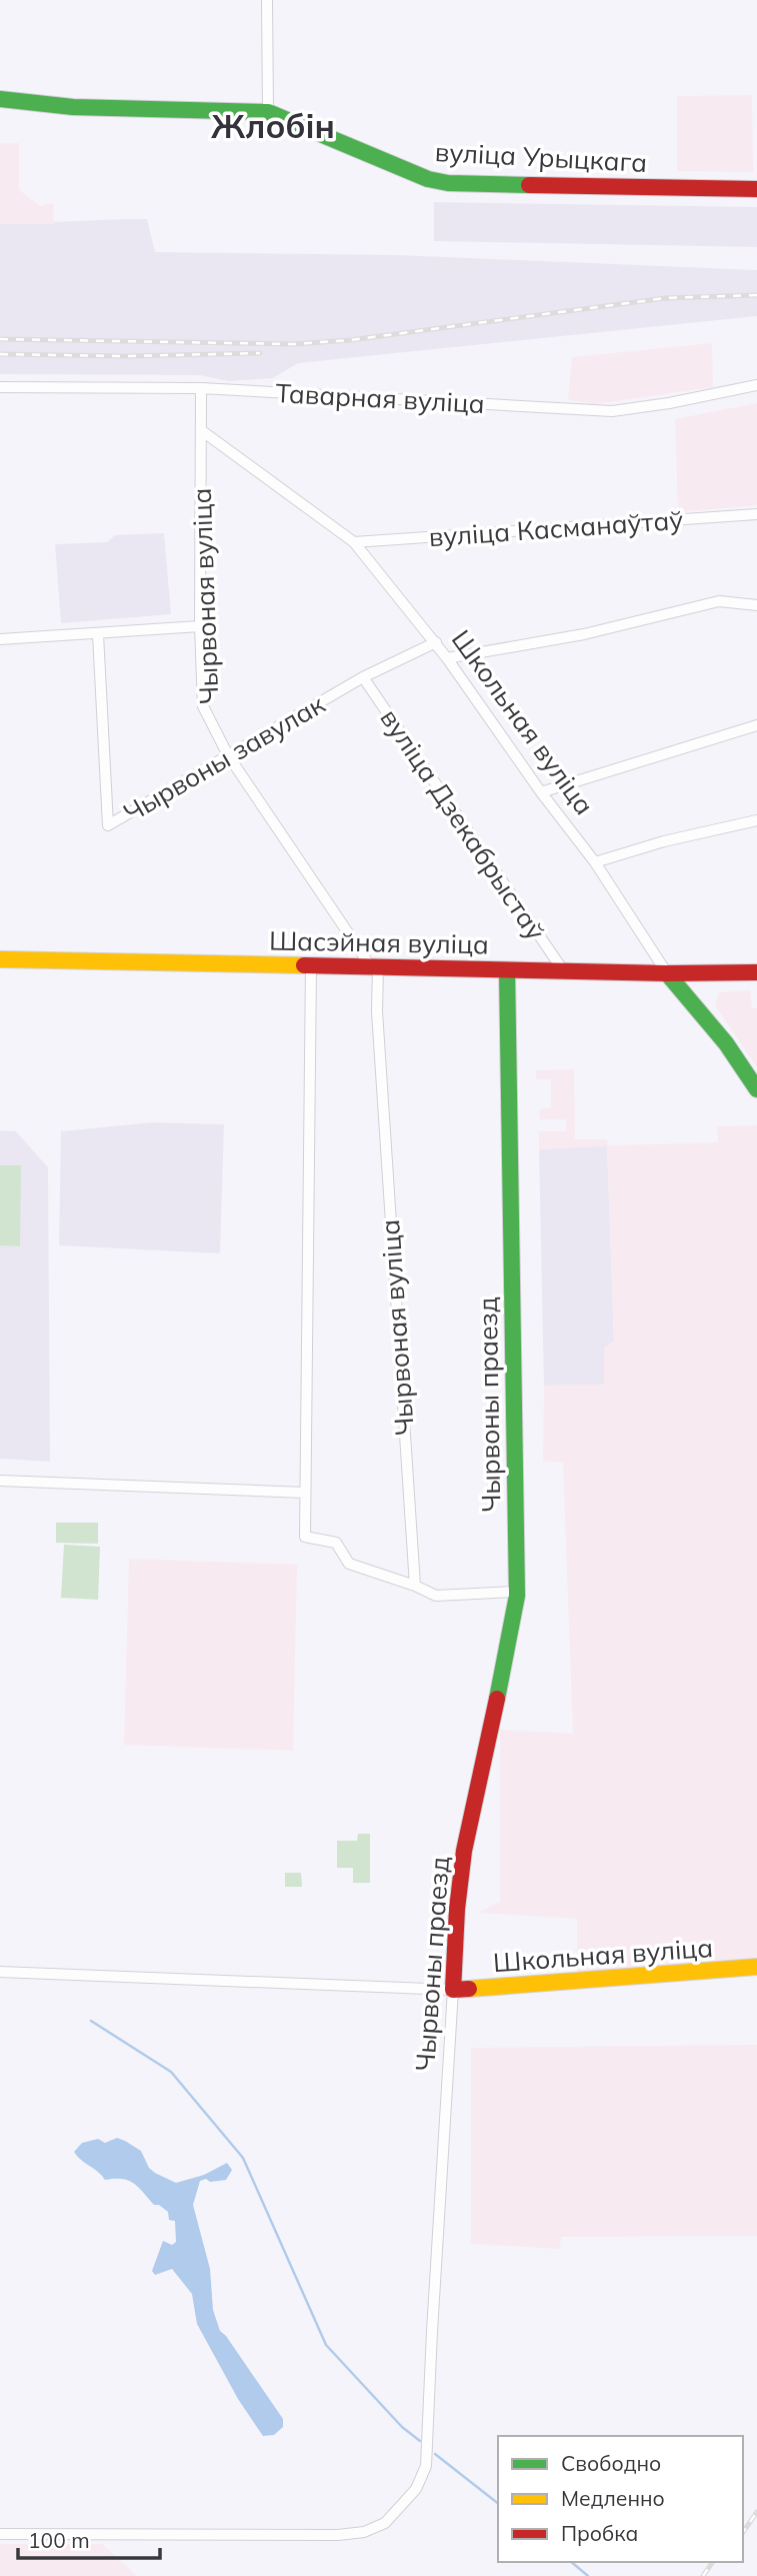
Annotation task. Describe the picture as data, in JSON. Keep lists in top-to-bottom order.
{
  "streets": {
    "main road": [
      "вуліца Урыцкага",
      "Школьная вуліца",
      "Шасэйная вуліца",
      "Чырвоны праезд"
    ],
    "street": [
      "Таварная вуліца",
      "вуліца Касманаўтаў",
      "Чырвоная вуліца",
      "Чырвоны завулак",
      "вуліца Дзекабрыстаў"
    ]
  },
  "crossings": [
    ["Таварная вуліца", "Чырвоная вуліца"],
    ["вуліца Касманаўтаў", "Школьная вуліца"],
    ["Чырвоная вуліца", "Школьная вуліца"],
    ["Чырвоная вуліца", "Чырвоны завулак"],
    ["Чырвоная вуліца", "Шасэйная вуліца"],
    ["Школьная вуліца", "Чырвоны завулак"],
    ["Школьная вуліца", "Шасэйная вуліца"],
    ["Школьная вуліца", "Чырвоны праезд"],
    ["Чырвоны завулак", "вуліца Дзекабрыстаў"],
    ["вуліца Дзекабрыстаў", "Шасэйная вуліца"],
    ["Шасэйная вуліца", "Чырвоны праезд"]
  ],
  "districts": ["Жлобін"],
  "legend": ["Свободно", "Медленно", "Пробка"],
  "scale_bar": "100 m"
}
